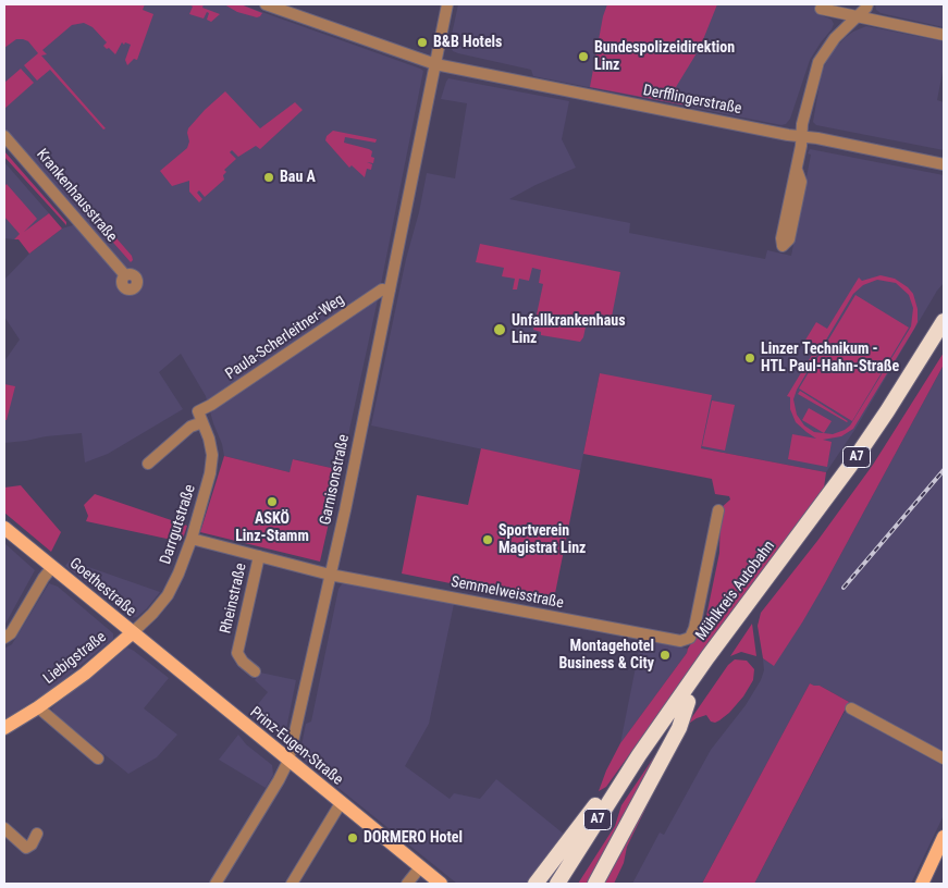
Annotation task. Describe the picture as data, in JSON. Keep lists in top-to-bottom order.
{
  "streets": {
    "highway": ["A7", "Mühlkreis Autobahn"],
    "main road": ["Goethestraße", "Liebigstraße", "Prinz-Eugen-Straße"],
    "street": [
      "Derfflingerstraße",
      "Krankenhausstraße",
      "Paula-Scherleitner-Weg",
      "Garnisonstraße",
      "Darrgutstraße",
      "Semmelweisstraße",
      "Rheinstraße"
    ]
  },
  "crossings": [
    ["Derfflingerstraße", "Garnisonstraße"],
    ["Paula-Scherleitner-Weg", "Garnisonstraße"],
    ["Paula-Scherleitner-Weg", "Darrgutstraße"],
    ["Garnisonstraße", "Semmelweisstraße"],
    ["Garnisonstraße", "Prinz-Eugen-Straße"],
    ["Darrgutstraße", "Goethestraße"],
    ["Darrgutstraße", "Semmelweisstraße"],
    ["Darrgutstraße", "Liebigstraße"],
    ["Darrgutstraße", "Prinz-Eugen-Straße"],
    ["Goethestraße", "Liebigstraße"],
    ["Goethestraße", "Prinz-Eugen-Straße"],
    ["Semmelweisstraße", "Rheinstraße"],
    ["Liebigstraße", "Prinz-Eugen-Straße"]
  ],
  "places": [
    "B&B Hotels",
    "Bundespolizeidirektion Linz",
    "Bau A",
    "Unfallkrankenhaus Linz",
    "Linzer Technikum - HTL Paul-Hahn-Straße",
    "ASKÖ Linz-Stamm",
    "Sportverein Magistrat Linz",
    "Montagehotel Business & City",
    "DORMERO Hotel"
  ]
}
